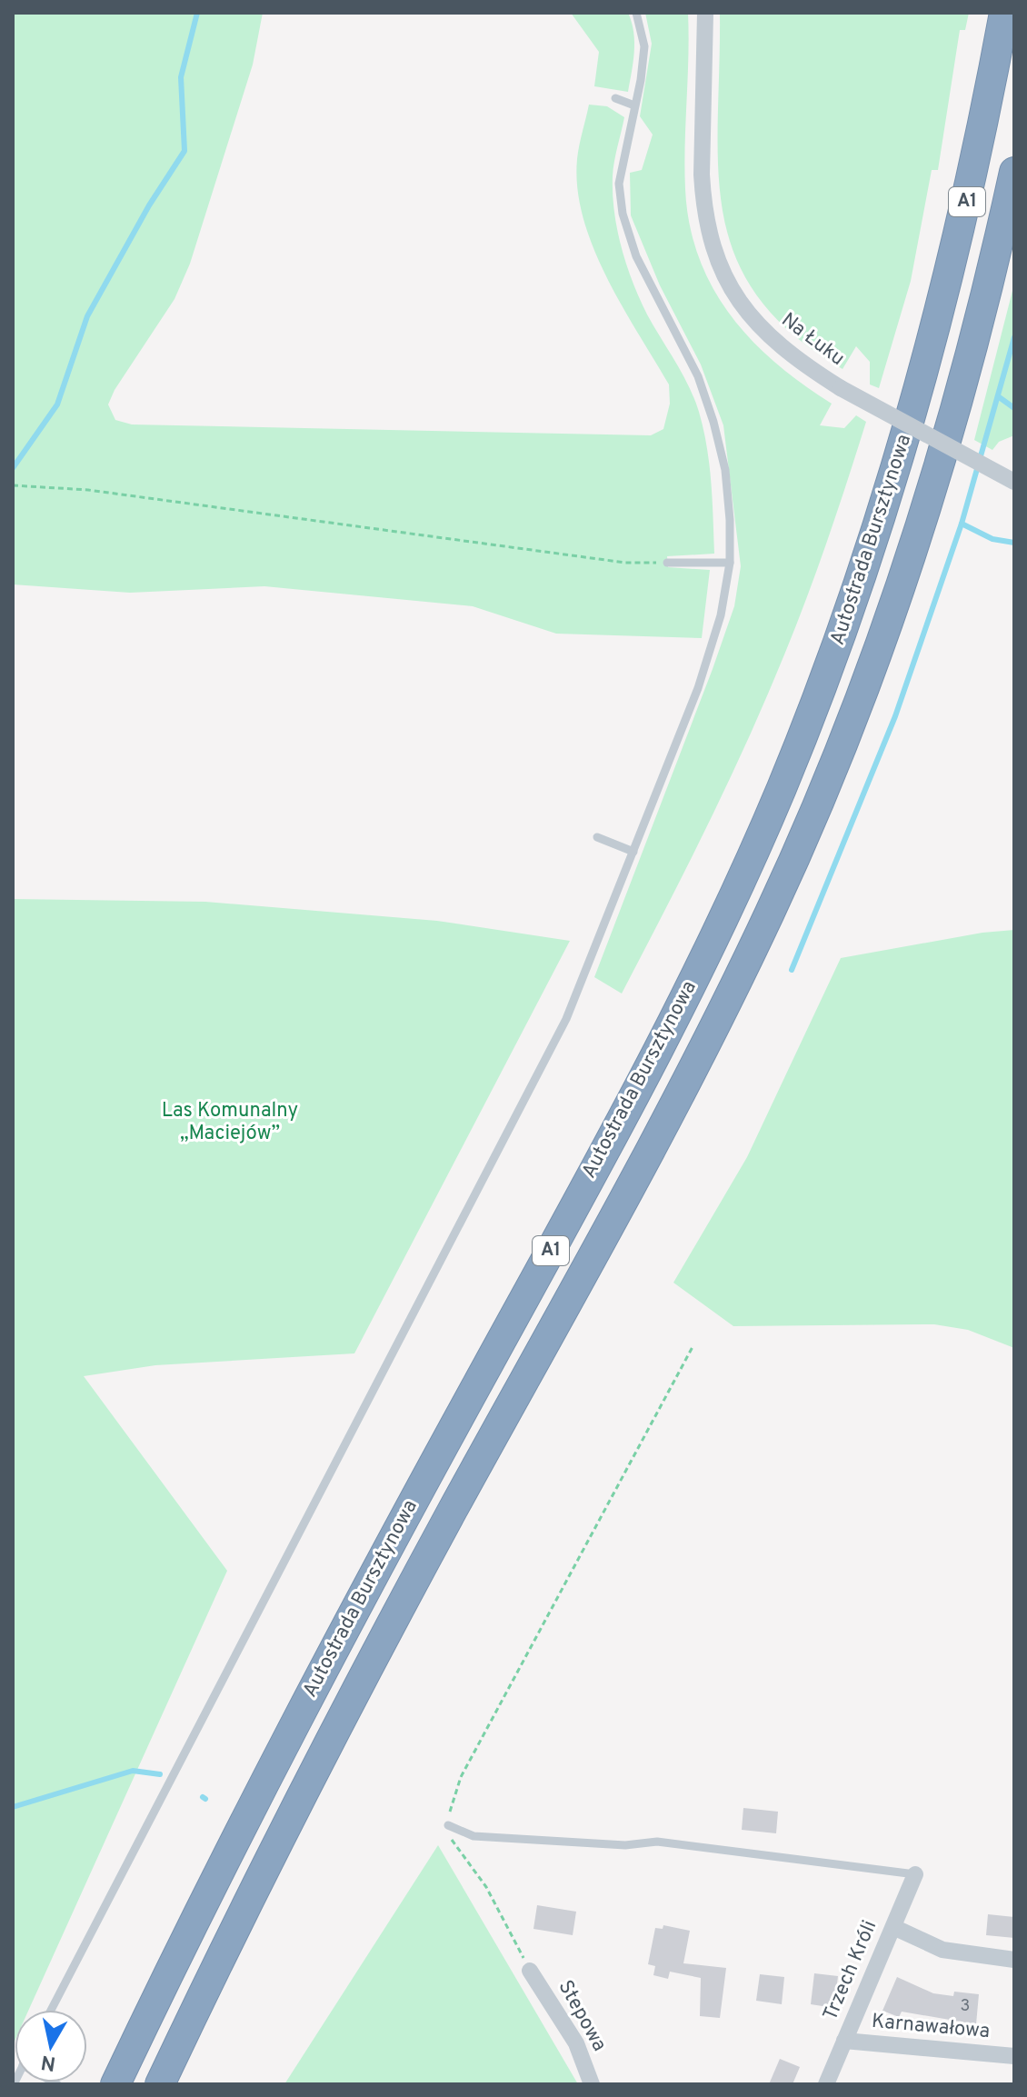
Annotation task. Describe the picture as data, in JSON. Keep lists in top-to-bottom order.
{
  "streets": {
    "highway": ["A1", "Autostrada Bursztynowa"],
    "street": [
      "Na Łuku",
      "Trzech Króli",
      "Stepowa",
      "Karnawałowa"
    ]
  },
  "crossings": [
    ["Trzech Króli", "Karnawałowa"]
  ],
  "parks": ["Las Komunalny „Maciejów”"],
  "house_numbers": ["3"],
  "north": "bottom"
}
